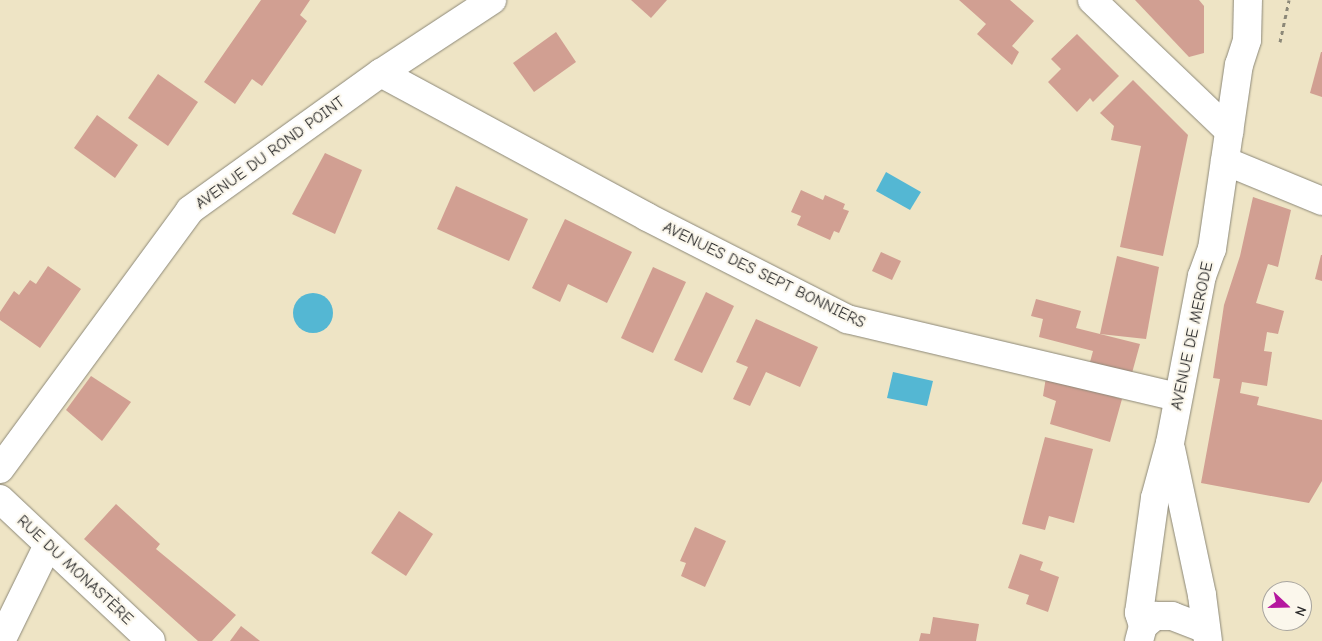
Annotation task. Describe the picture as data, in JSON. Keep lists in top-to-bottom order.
{
  "streets": {
    "street": [
      "AVENUE DU ROND POINT",
      "AVENUES DES SEPT BONNIERS",
      "AVENUE DE MERODE",
      "RUE DU MONASTÈRE"
    ]
  },
  "crossings": [
    ["AVENUE DU ROND POINT", "AVENUES DES SEPT BONNIERS"],
    ["AVENUES DES SEPT BONNIERS", "AVENUE DE MERODE"]
  ],
  "north": "right"
}
